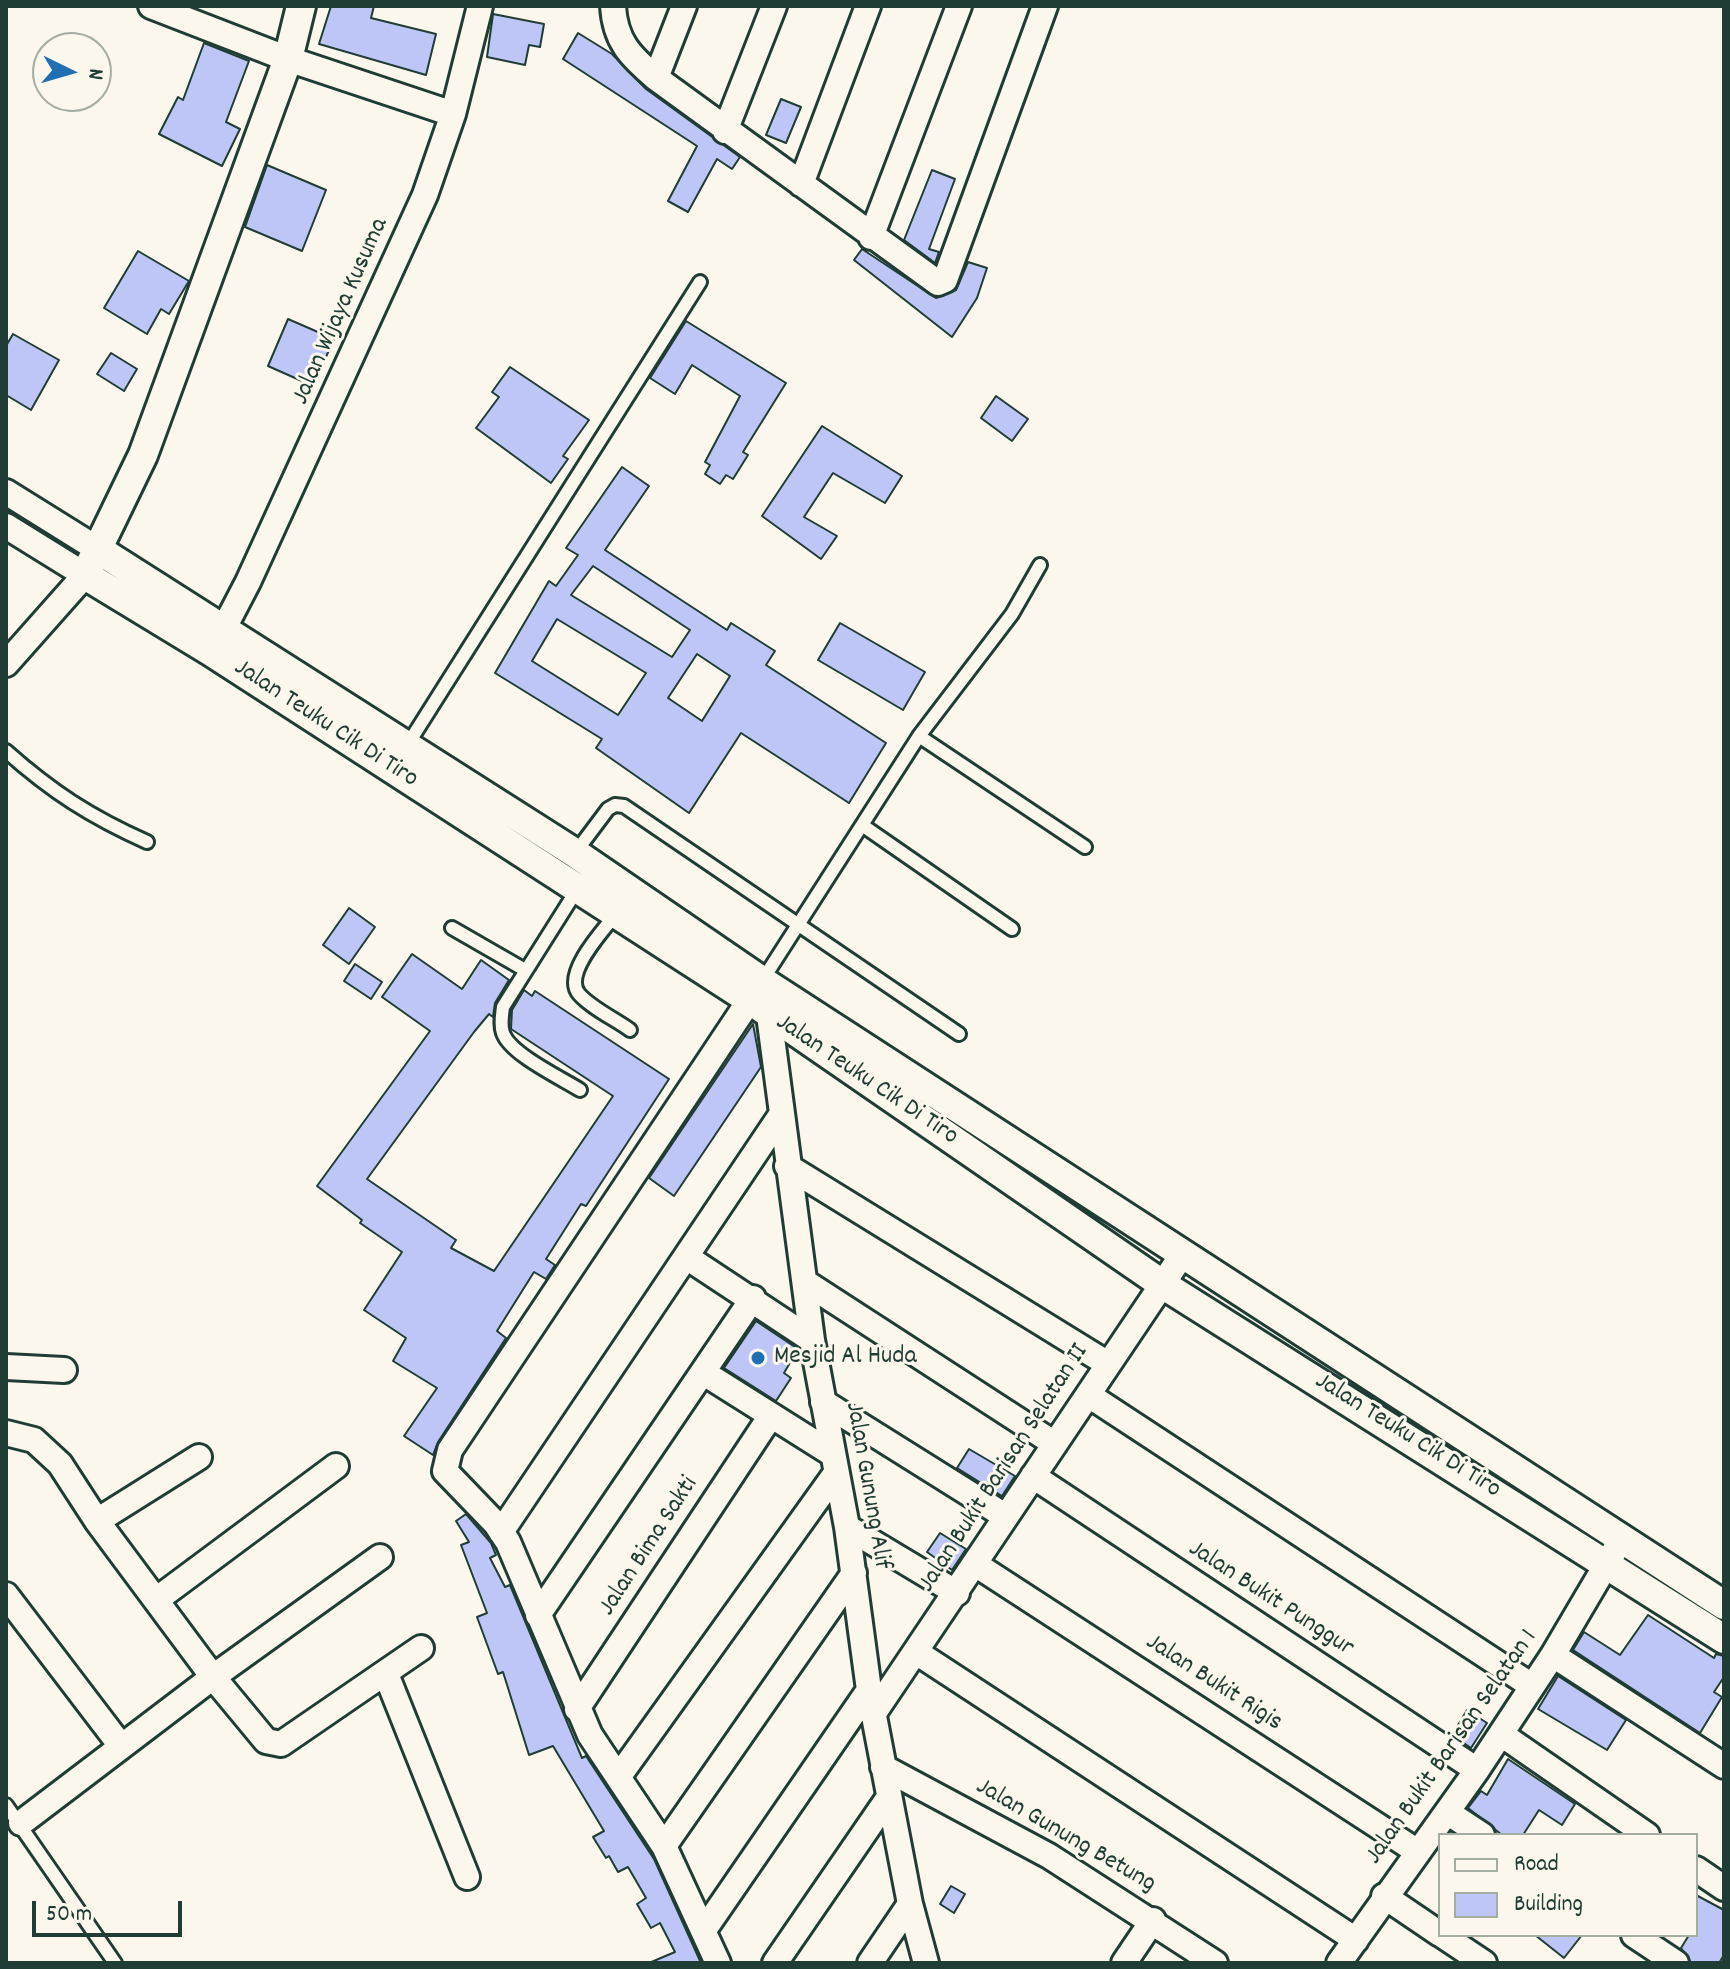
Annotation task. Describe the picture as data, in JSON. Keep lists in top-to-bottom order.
{
  "streets": {
    "street": [
      "Jalan Wijaya Kusuma",
      "Jalan Teuku Cik Di Tiro",
      "Jalan Bukit Barisan Selatan II",
      "Jalan Gunung Alif",
      "Jalan Bima Sakti",
      "Jalan Bukit Punggur",
      "Jalan Bukit Rigis",
      "Jalan Bukit Barisan Selatan 1",
      "Jalan Gunung Betung"
    ]
  },
  "crossings": [
    ["Jalan Wijaya Kusuma", "Jalan Teuku Cik Di Tiro"],
    ["Jalan Teuku Cik Di Tiro", "Jalan Bukit Barisan Selatan II"],
    ["Jalan Teuku Cik Di Tiro", "Jalan Gunung Alif"],
    ["Jalan Teuku Cik Di Tiro", "Jalan Bukit Barisan Selatan 1"],
    ["Jalan Bukit Barisan Selatan II", "Jalan Gunung Alif"],
    ["Jalan Bukit Barisan Selatan II", "Jalan Bukit Punggur"],
    ["Jalan Bukit Barisan Selatan II", "Jalan Bukit Rigis"],
    ["Jalan Gunung Alif", "Jalan Gunung Betung"],
    ["Jalan Bukit Punggur", "Jalan Bukit Barisan Selatan 1"],
    ["Jalan Bukit Rigis", "Jalan Bukit Barisan Selatan 1"]
  ],
  "places": ["Mesjid Al Huda"],
  "legend": ["Road", "Building"],
  "scale_bar": "50 m",
  "north": "right"
}
